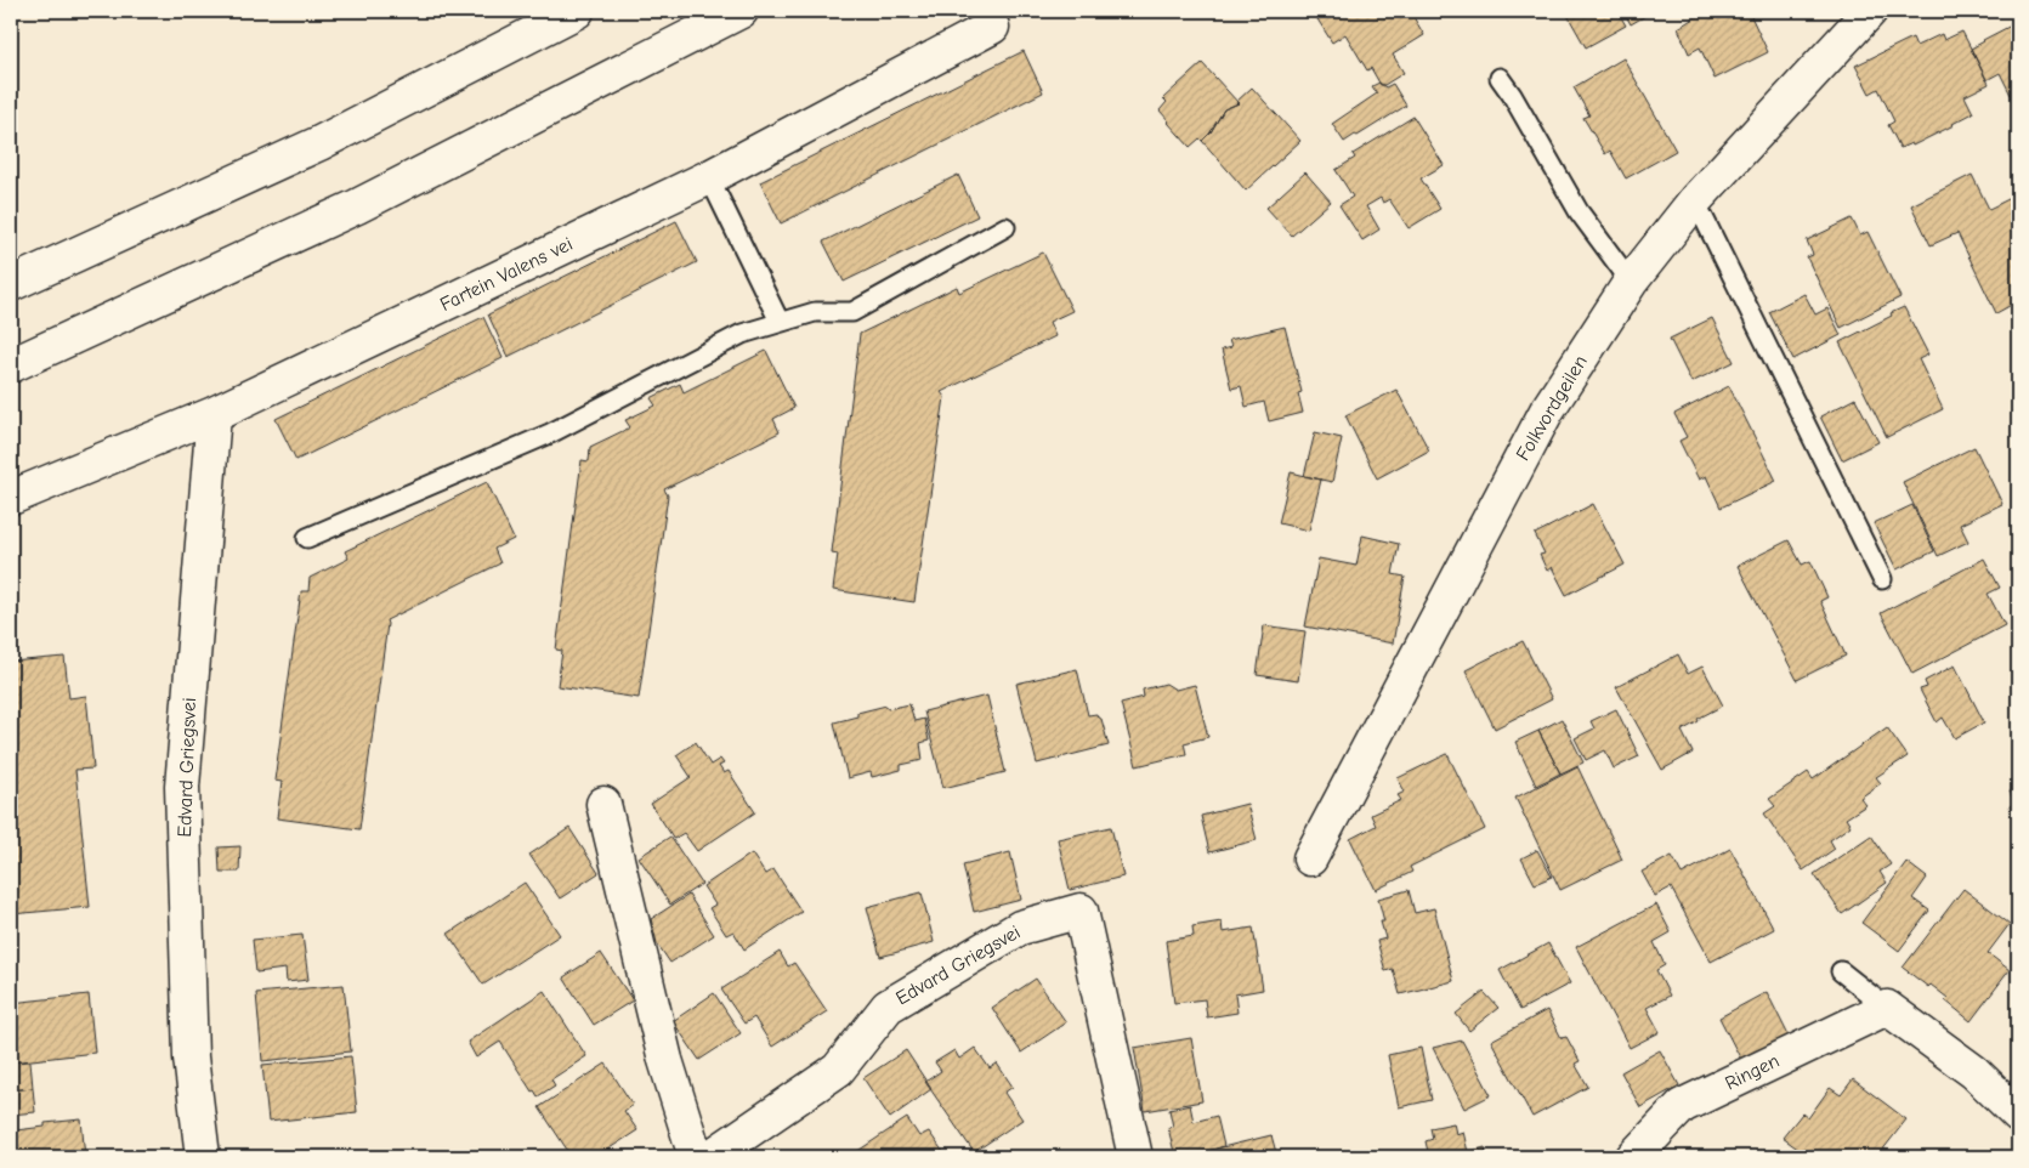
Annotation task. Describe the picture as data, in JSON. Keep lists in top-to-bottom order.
{
  "streets": {
    "main road": [
      "Fartein Valens vei",
      "Folkvordgeilen",
      "Edvard Griegsvei",
      "Ringen"
    ]
  },
  "crossings": [
    ["Fartein Valens vei", "Edvard Griegsvei"]
  ]
}
